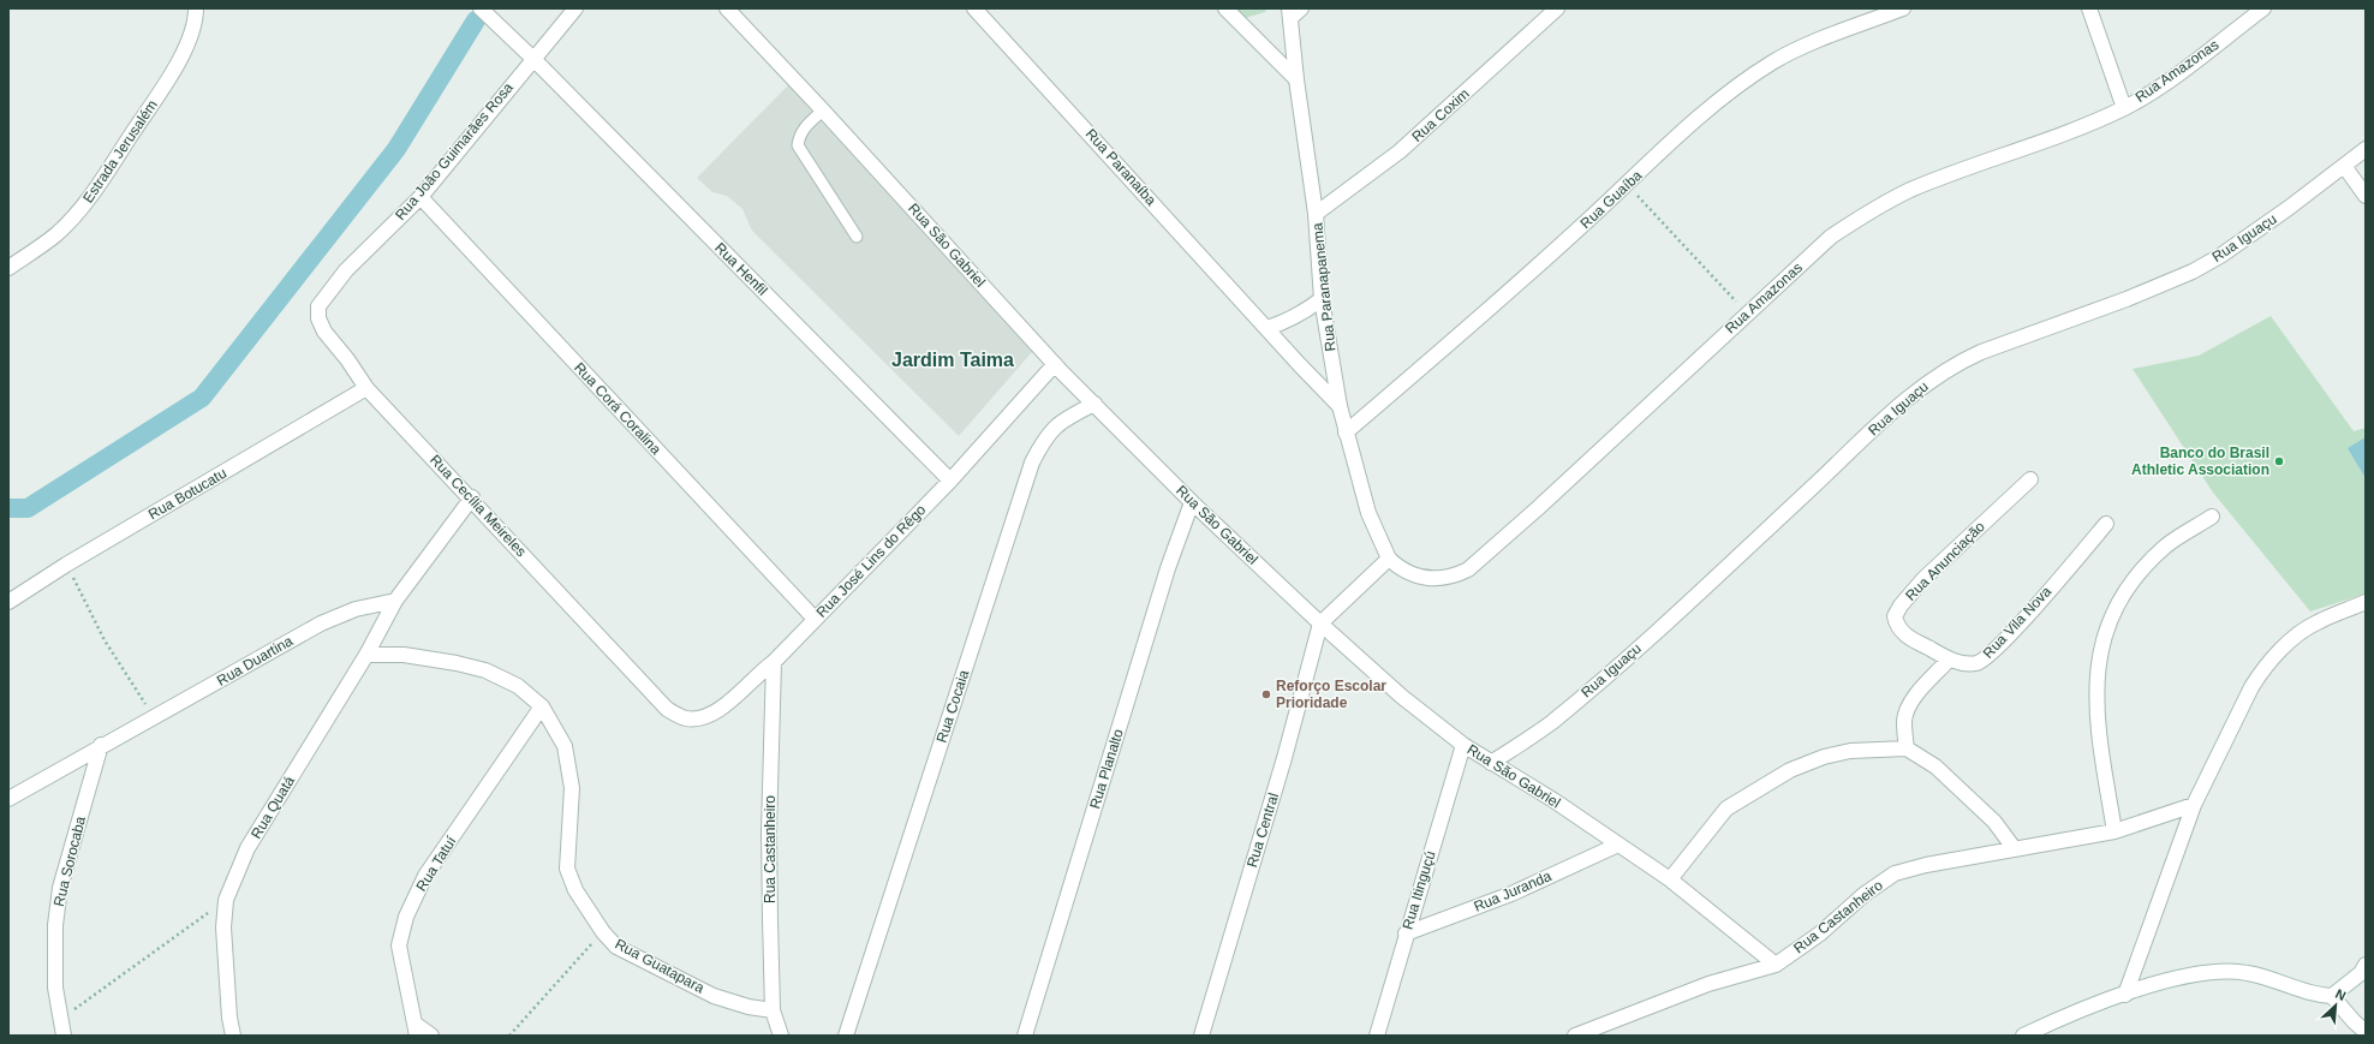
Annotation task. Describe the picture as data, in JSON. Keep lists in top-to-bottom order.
{
  "streets": {
    "street": [
      "Rua Amazonas",
      "Rua Coxim",
      "Estrada Jerusalém",
      "Rua João Guimarães Rosa",
      "Rua Paranaíba",
      "Rua Guaíba",
      "Rua Iguaçu",
      "Rua São Gabriel",
      "Rua Henfil",
      "Rua Paranapanema",
      "Rua Corá Coralina",
      "Rua Botucatu",
      "Rua Cecília Meireles",
      "Rua José Lins do Rêgo",
      "Rua Anunciação",
      "Rua Vila Nova",
      "Rua Duartina",
      "Rua Cocaia",
      "Rua Planalto",
      "Rua Quatá",
      "Rua Central",
      "Rua Castanheiro",
      "Rua Sorocaba",
      "Rua Tatuí",
      "Rua Itinguçú",
      "Rua Juranda",
      "Rua Guatapara"
    ]
  },
  "crossings": [
    ["Rua Amazonas", "Rua Paranapanema"],
    ["Rua Coxim", "Rua Paranapanema"],
    ["Rua João Guimarães Rosa", "Rua Henfil"],
    ["Rua João Guimarães Rosa", "Rua Corá Coralina"],
    ["Rua João Guimarães Rosa", "Rua Cecília Meireles"],
    ["Rua Paranaíba", "Rua Paranapanema"],
    ["Rua Guaíba", "Rua Paranapanema"],
    ["Rua Iguaçu", "Rua São Gabriel"],
    ["Rua São Gabriel", "Rua José Lins do Rêgo"],
    ["Rua São Gabriel", "Rua Cocaia"],
    ["Rua São Gabriel", "Rua Planalto"],
    ["Rua São Gabriel", "Rua Central"],
    ["Rua São Gabriel", "Rua Castanheiro"],
    ["Rua São Gabriel", "Rua Itinguçú"],
    ["Rua São Gabriel", "Rua Juranda"],
    ["Rua Henfil", "Rua José Lins do Rêgo"],
    ["Rua Corá Coralina", "Rua José Lins do Rêgo"],
    ["Rua Botucatu", "Rua Cecília Meireles"],
    ["Rua Cecília Meireles", "Rua José Lins do Rêgo"],
    ["Rua José Lins do Rêgo", "Rua Castanheiro"],
    ["Rua Anunciação", "Rua Vila Nova"],
    ["Rua Duartina", "Rua Quatá"],
    ["Rua Duartina", "Rua Sorocaba"],
    ["Rua Quatá", "Rua Guatapara"],
    ["Rua Castanheiro", "Rua Guatapara"],
    ["Rua Tatuí", "Rua Guatapara"],
    ["Rua Itinguçú", "Rua Juranda"]
  ],
  "districts": ["Jardim Taima"],
  "places": ["Banco do Brasil Athletic Association", "Reforço Escolar Prioridade"],
  "north": "top right"
}
